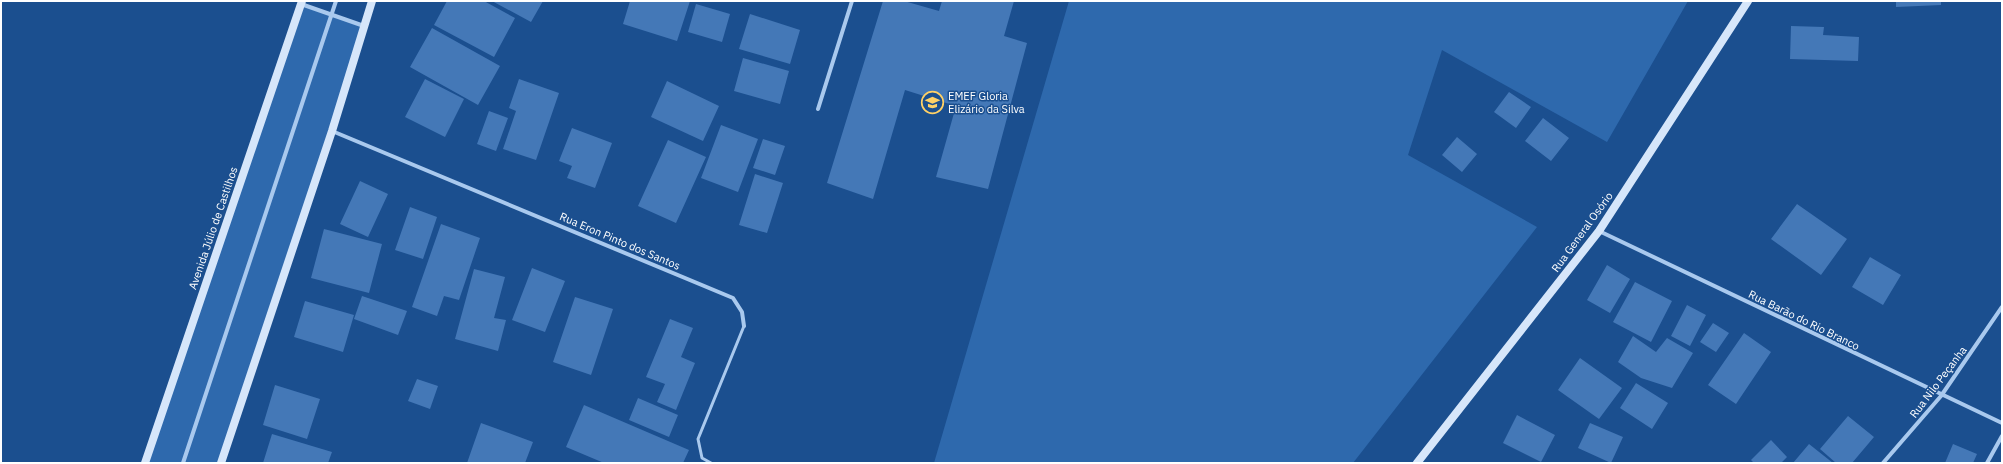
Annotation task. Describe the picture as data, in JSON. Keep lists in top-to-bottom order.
{
  "streets": {
    "main road": ["Avenida Júlio de Castilhos", "Rua General Osório"],
    "street": ["Rua Eron Pinto dos Santos", "Rua Barão do Rio Branco", "Rua Nilo Peçanha"]
  },
  "crossings": [
    ["Rua General Osório", "Rua Barão do Rio Branco"],
    ["Rua Barão do Rio Branco", "Rua Nilo Peçanha"]
  ],
  "places": {
    "school or university": ["EMEF Gloria Elizário da Silva"]
  }
}
